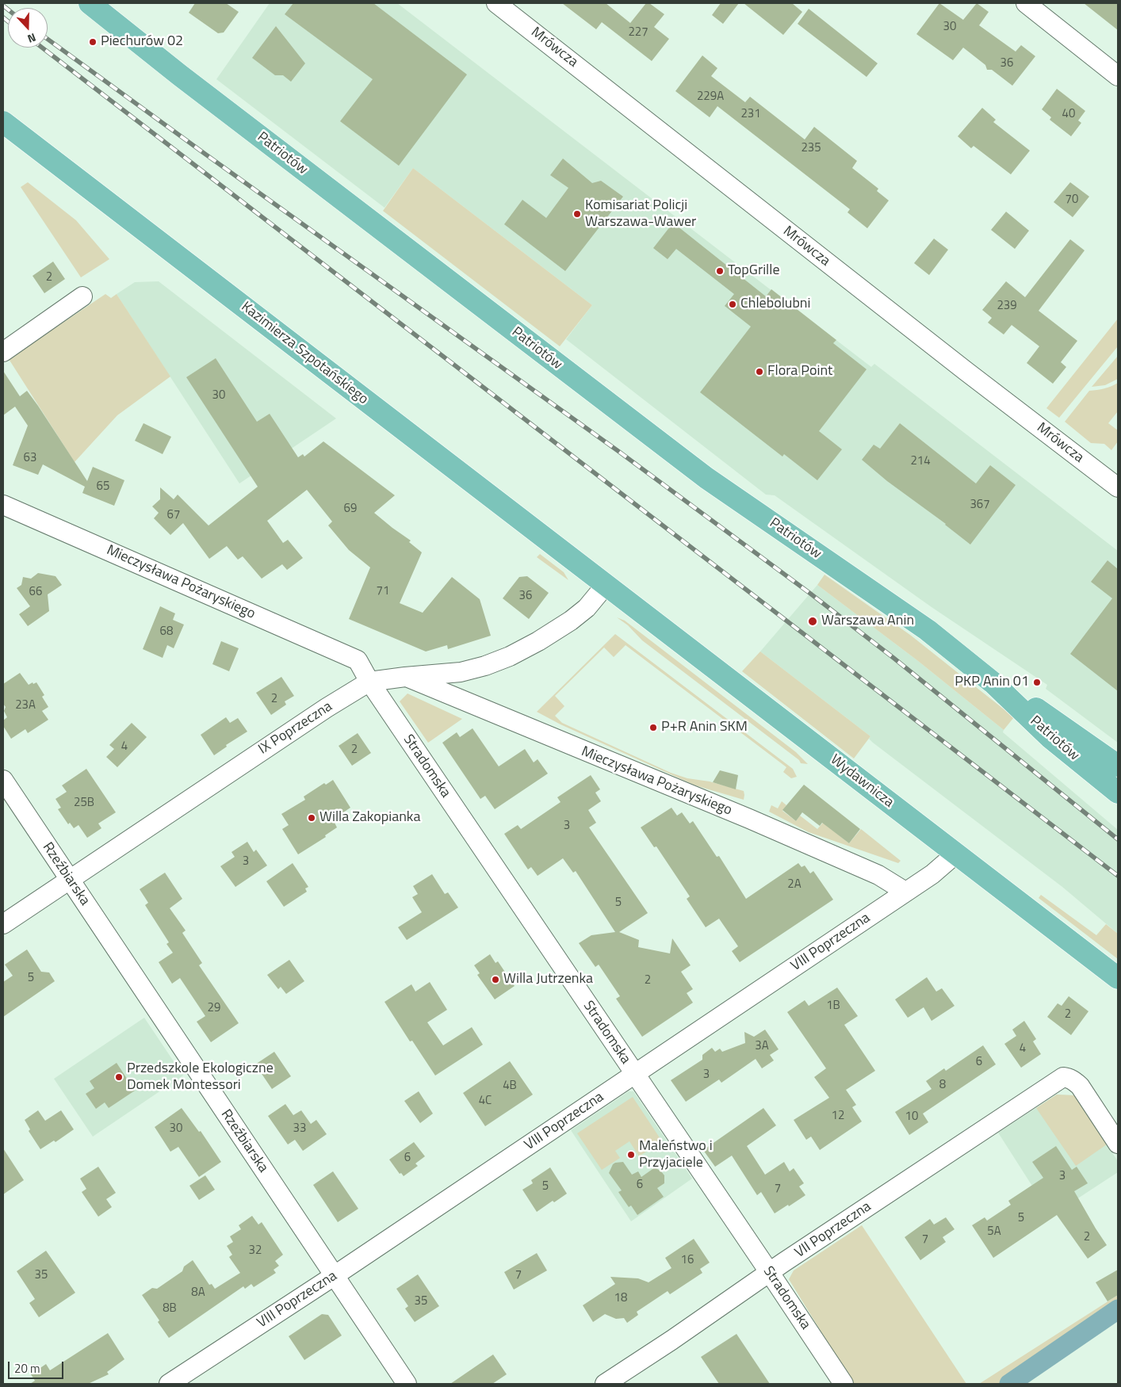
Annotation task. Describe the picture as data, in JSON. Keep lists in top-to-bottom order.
{
  "streets": {
    "main road": ["Patriotów", "Kazimierza Szpotańskiego", "Wydawnicza"],
    "street": [
      "Mrówcza",
      "Mieczysława Pożaryskiego",
      "IX Poprzeczna",
      "Stradomska",
      "Rzeźbiarska",
      "VIII Poprzeczna",
      "VII Poprzeczna"
    ]
  },
  "crossings": [
    ["Kazimierza Szpotańskiego", "IX Poprzeczna"],
    ["Kazimierza Szpotańskiego", "Wydawnicza"],
    ["Mieczysława Pożaryskiego", "IX Poprzeczna"],
    ["Mieczysława Pożaryskiego", "Stradomska"],
    ["Mieczysława Pożaryskiego", "VIII Poprzeczna"],
    ["IX Poprzeczna", "Stradomska"],
    ["IX Poprzeczna", "Wydawnicza"],
    ["IX Poprzeczna", "Rzeźbiarska"],
    ["Stradomska", "VIII Poprzeczna"],
    ["Stradomska", "VII Poprzeczna"],
    ["Wydawnicza", "VIII Poprzeczna"],
    ["Rzeźbiarska", "VIII Poprzeczna"]
  ],
  "places": [
    "Piechurów 02",
    "Komisariat Policji Warszawa-Wawer",
    "TopGrille",
    "Chlebolubni",
    "Flora Point",
    "Warszawa Anin",
    "PKP Anin 01",
    "P+R Anin SKM",
    "Willa Zakopianka",
    "Willa Jutrzenka",
    "Przedszkole Ekologiczne Domek Montessori",
    "Maleństwo i Przyjaciele"
  ],
  "house_numbers": [
    "30",
    "227",
    "36",
    "229A",
    "231",
    "40",
    "235",
    "70",
    "2",
    "239",
    "30",
    "63",
    "214",
    "65",
    "367",
    "69",
    "67",
    "71",
    "66",
    "36",
    "68",
    "2",
    "23A",
    "4",
    "2",
    "25B",
    "3",
    "3",
    "2A",
    "5",
    "5",
    "2",
    "1B",
    "29",
    "2",
    "3A",
    "4",
    "6",
    "3",
    "8",
    "4B",
    "4C",
    "12",
    "10",
    "30",
    "33",
    "6",
    "3",
    "6",
    "5",
    "7",
    "5",
    "5A",
    "2",
    "7",
    "32",
    "16",
    "35",
    "7",
    "8A",
    "18",
    "35",
    "8B"
  ],
  "scale_bar": "20 m",
  "north": "bottom"
}
